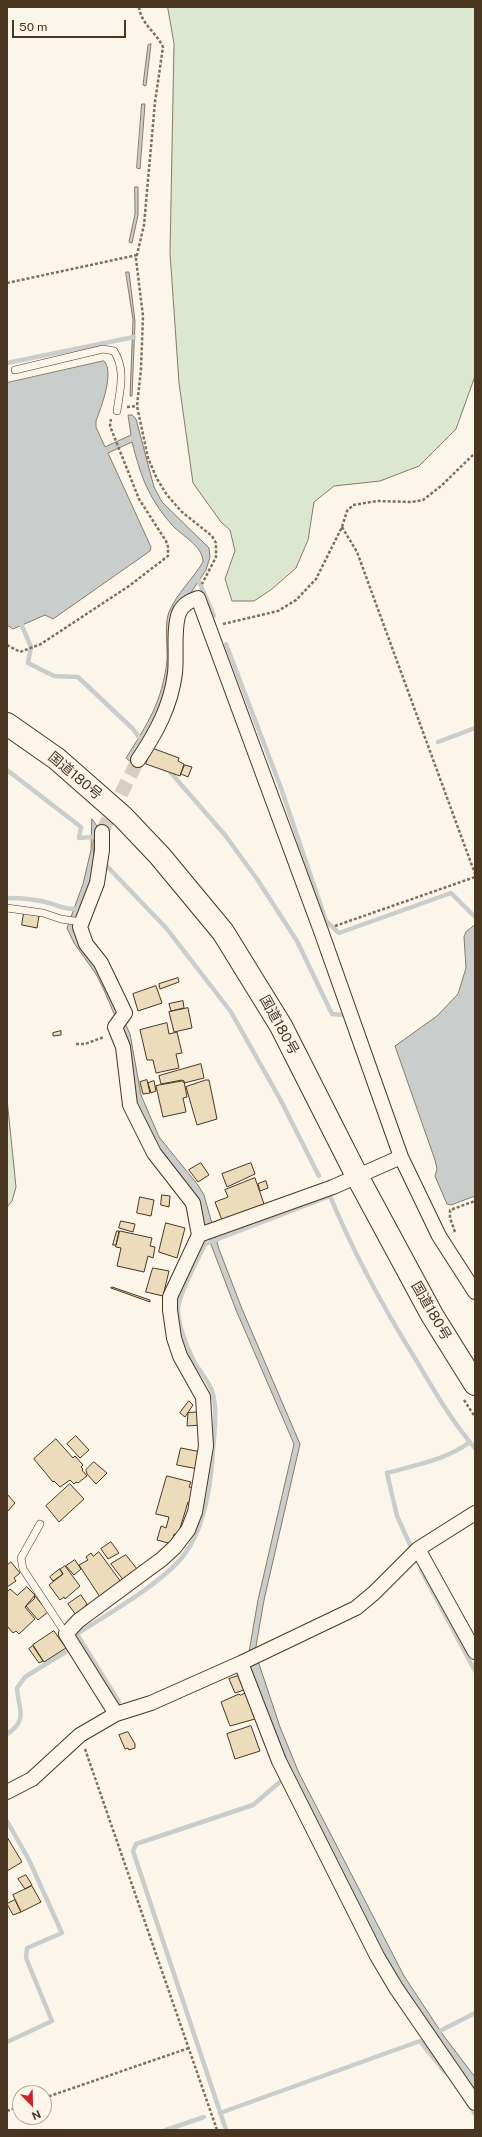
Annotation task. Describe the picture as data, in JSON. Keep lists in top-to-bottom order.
{
  "streets": {
    "highway": ["国道180号"]
  },
  "scale_bar": "50 m",
  "north": "bottom right"
}
